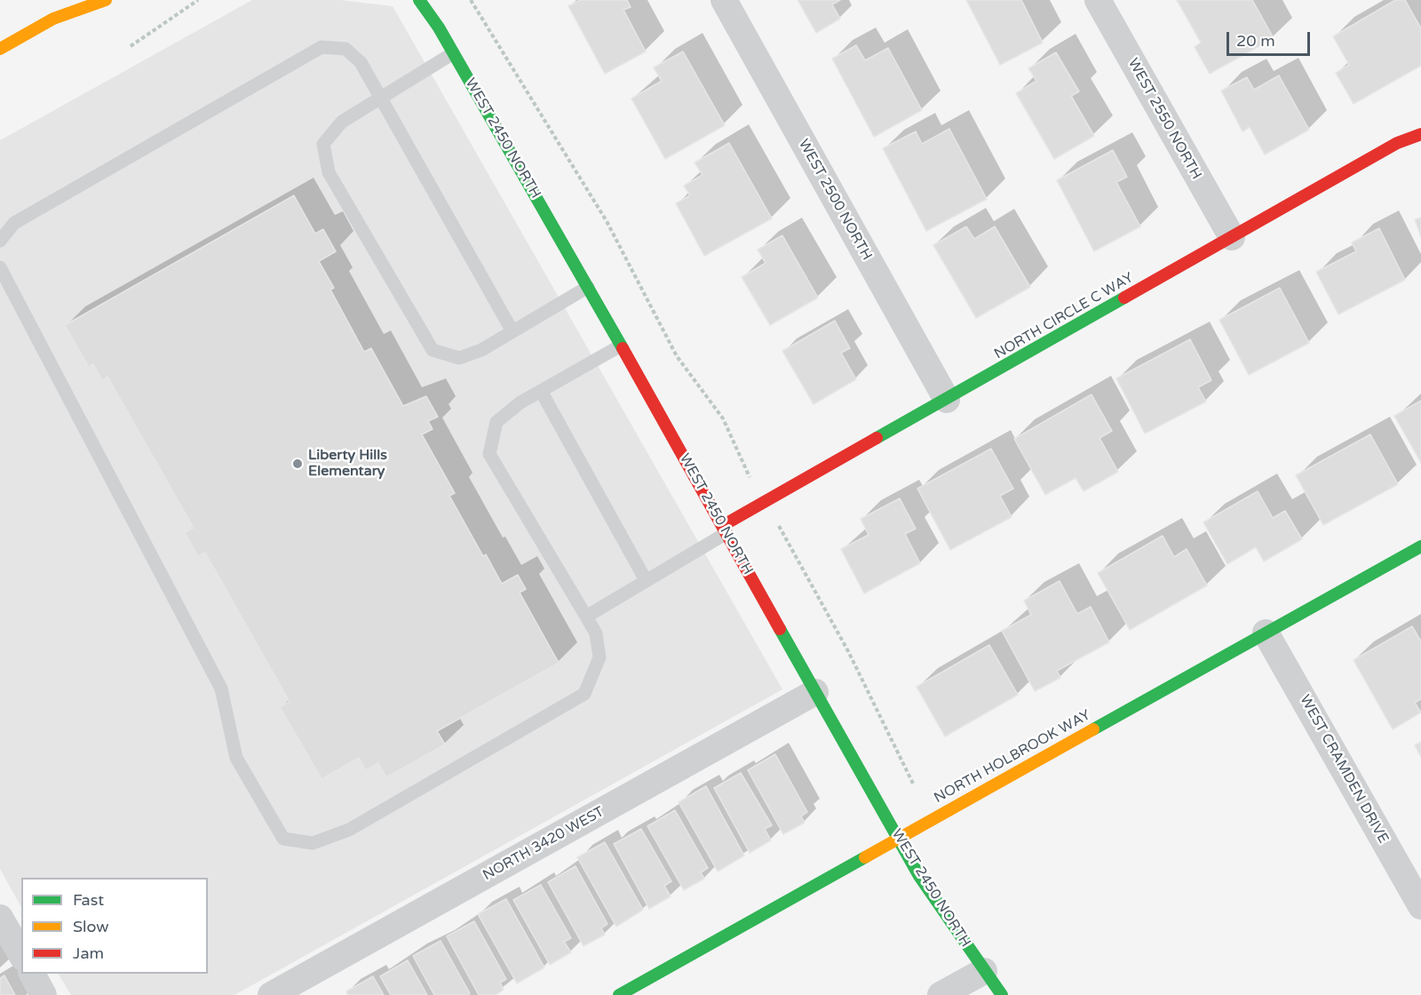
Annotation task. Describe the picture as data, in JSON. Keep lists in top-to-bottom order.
{
  "streets": {
    "street": [
      "WEST 2550 NORTH",
      "WEST 2450 NORTH",
      "WEST 2500 NORTH",
      "NORTH CIRCLE C WAY",
      "NORTH HOLBROOK WAY",
      "WEST CRAMDEN DRIVE",
      "NORTH 3420 WEST"
    ]
  },
  "crossings": [
    ["WEST 2550 NORTH", "NORTH CIRCLE C WAY"],
    ["WEST 2450 NORTH", "NORTH CIRCLE C WAY"],
    ["WEST 2450 NORTH", "NORTH HOLBROOK WAY"],
    ["WEST 2450 NORTH", "NORTH 3420 WEST"],
    ["WEST 2500 NORTH", "NORTH CIRCLE C WAY"],
    ["NORTH HOLBROOK WAY", "WEST CRAMDEN DRIVE"]
  ],
  "places": ["Liberty Hills Elementary"],
  "legend": ["Fast", "Slow", "Jam"],
  "scale_bar": "20 m"
}
